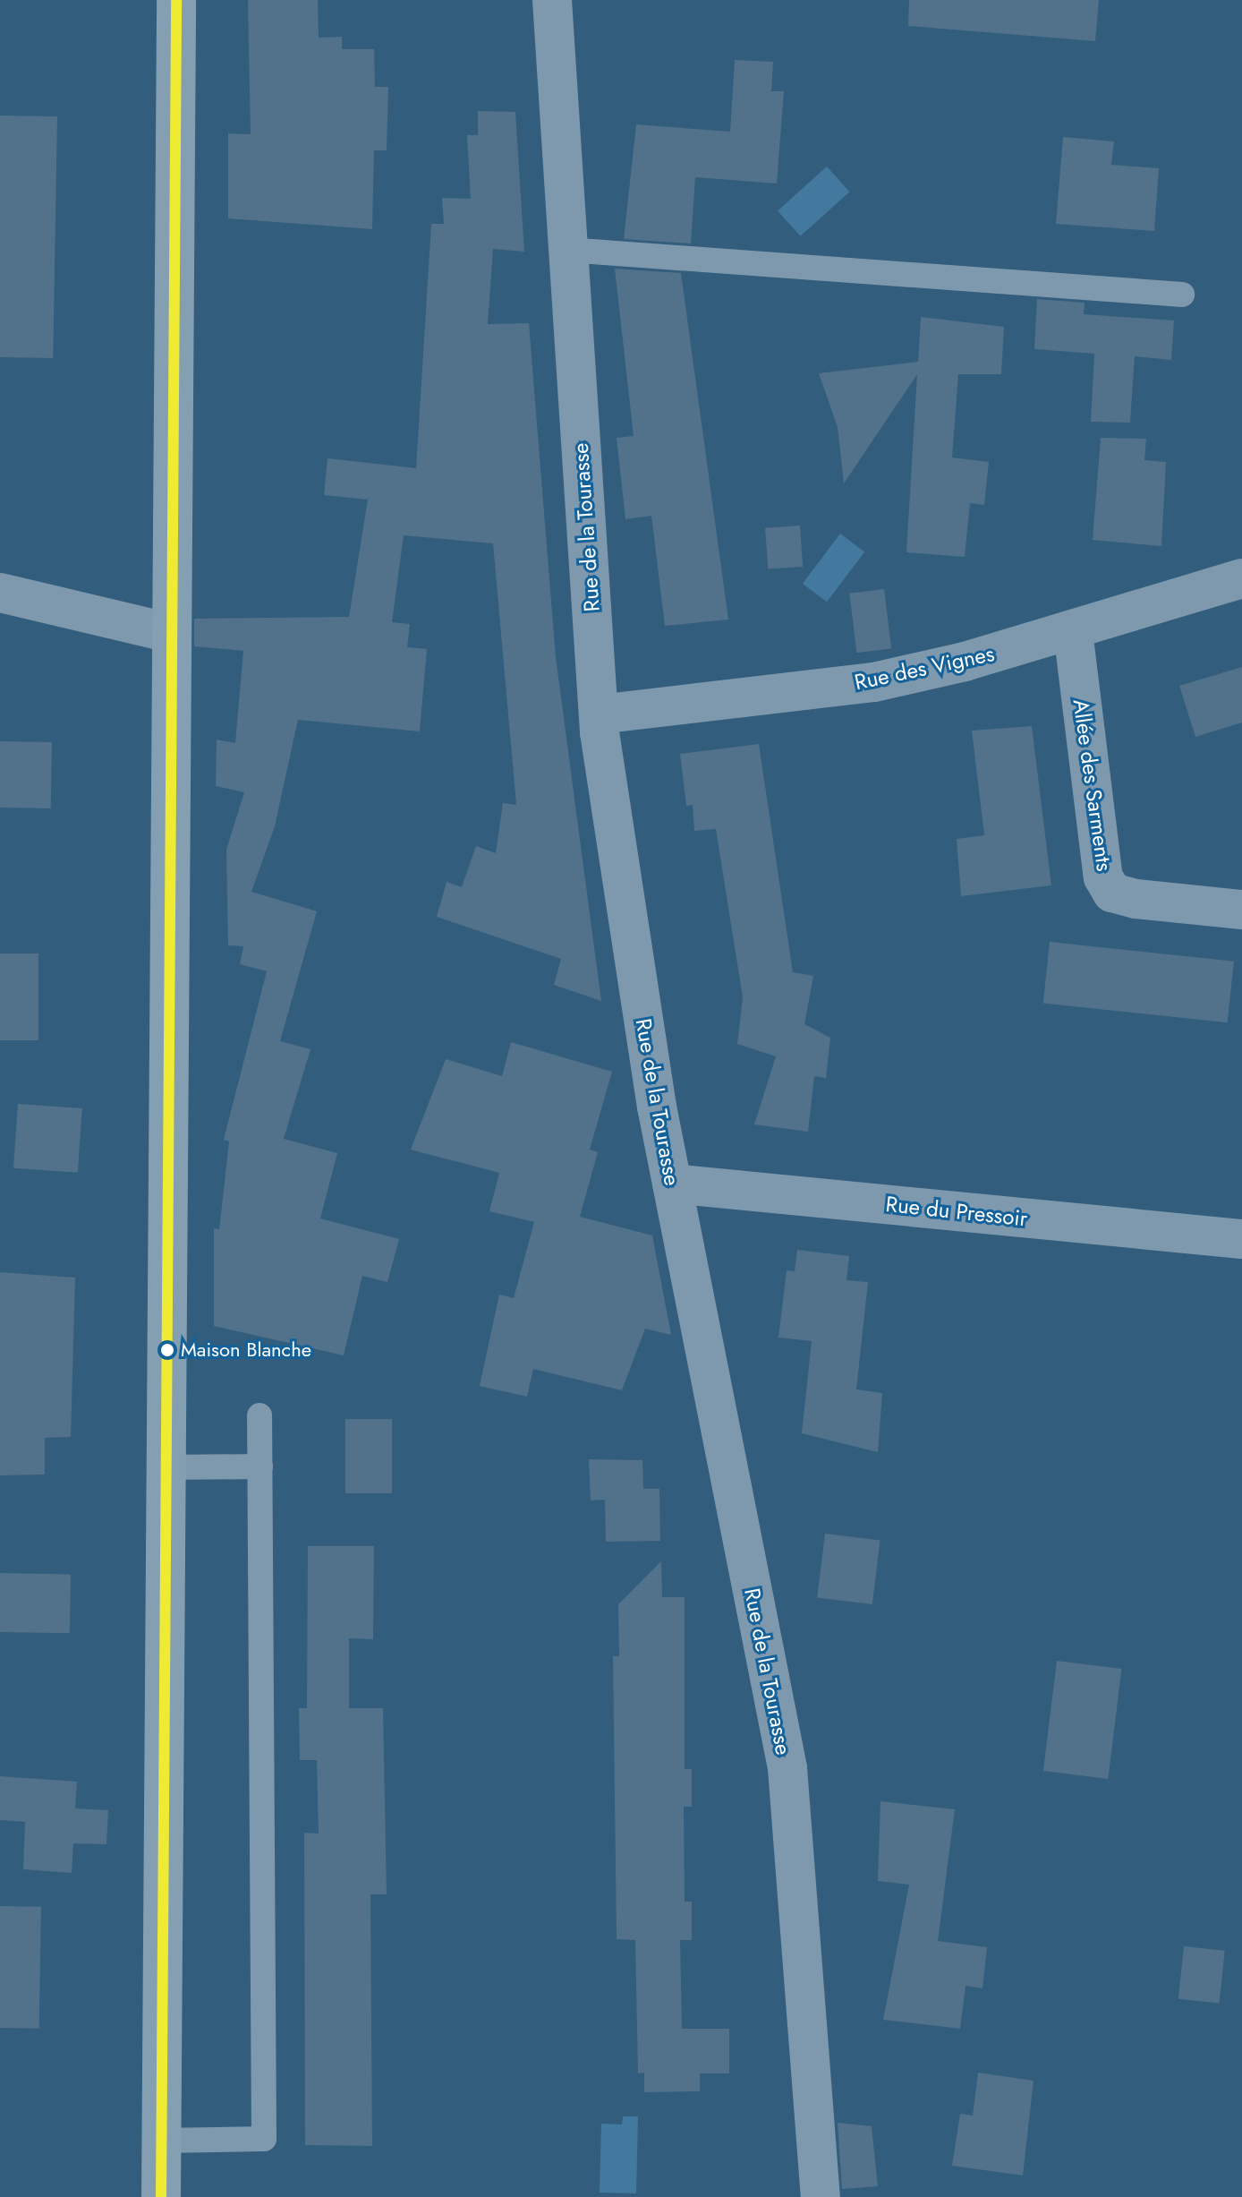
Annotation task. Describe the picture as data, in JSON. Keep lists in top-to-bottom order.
{
  "streets": {
    "street": [
      "Rue de la Tourasse",
      "Rue des Vignes",
      "Allée des Sarments",
      "Rue du Pressoir"
    ]
  },
  "crossings": [
    ["Rue de la Tourasse", "Rue des Vignes"],
    ["Rue de la Tourasse", "Rue du Pressoir"],
    ["Rue des Vignes", "Allée des Sarments"]
  ],
  "places": ["Maison Blanche"]
}
